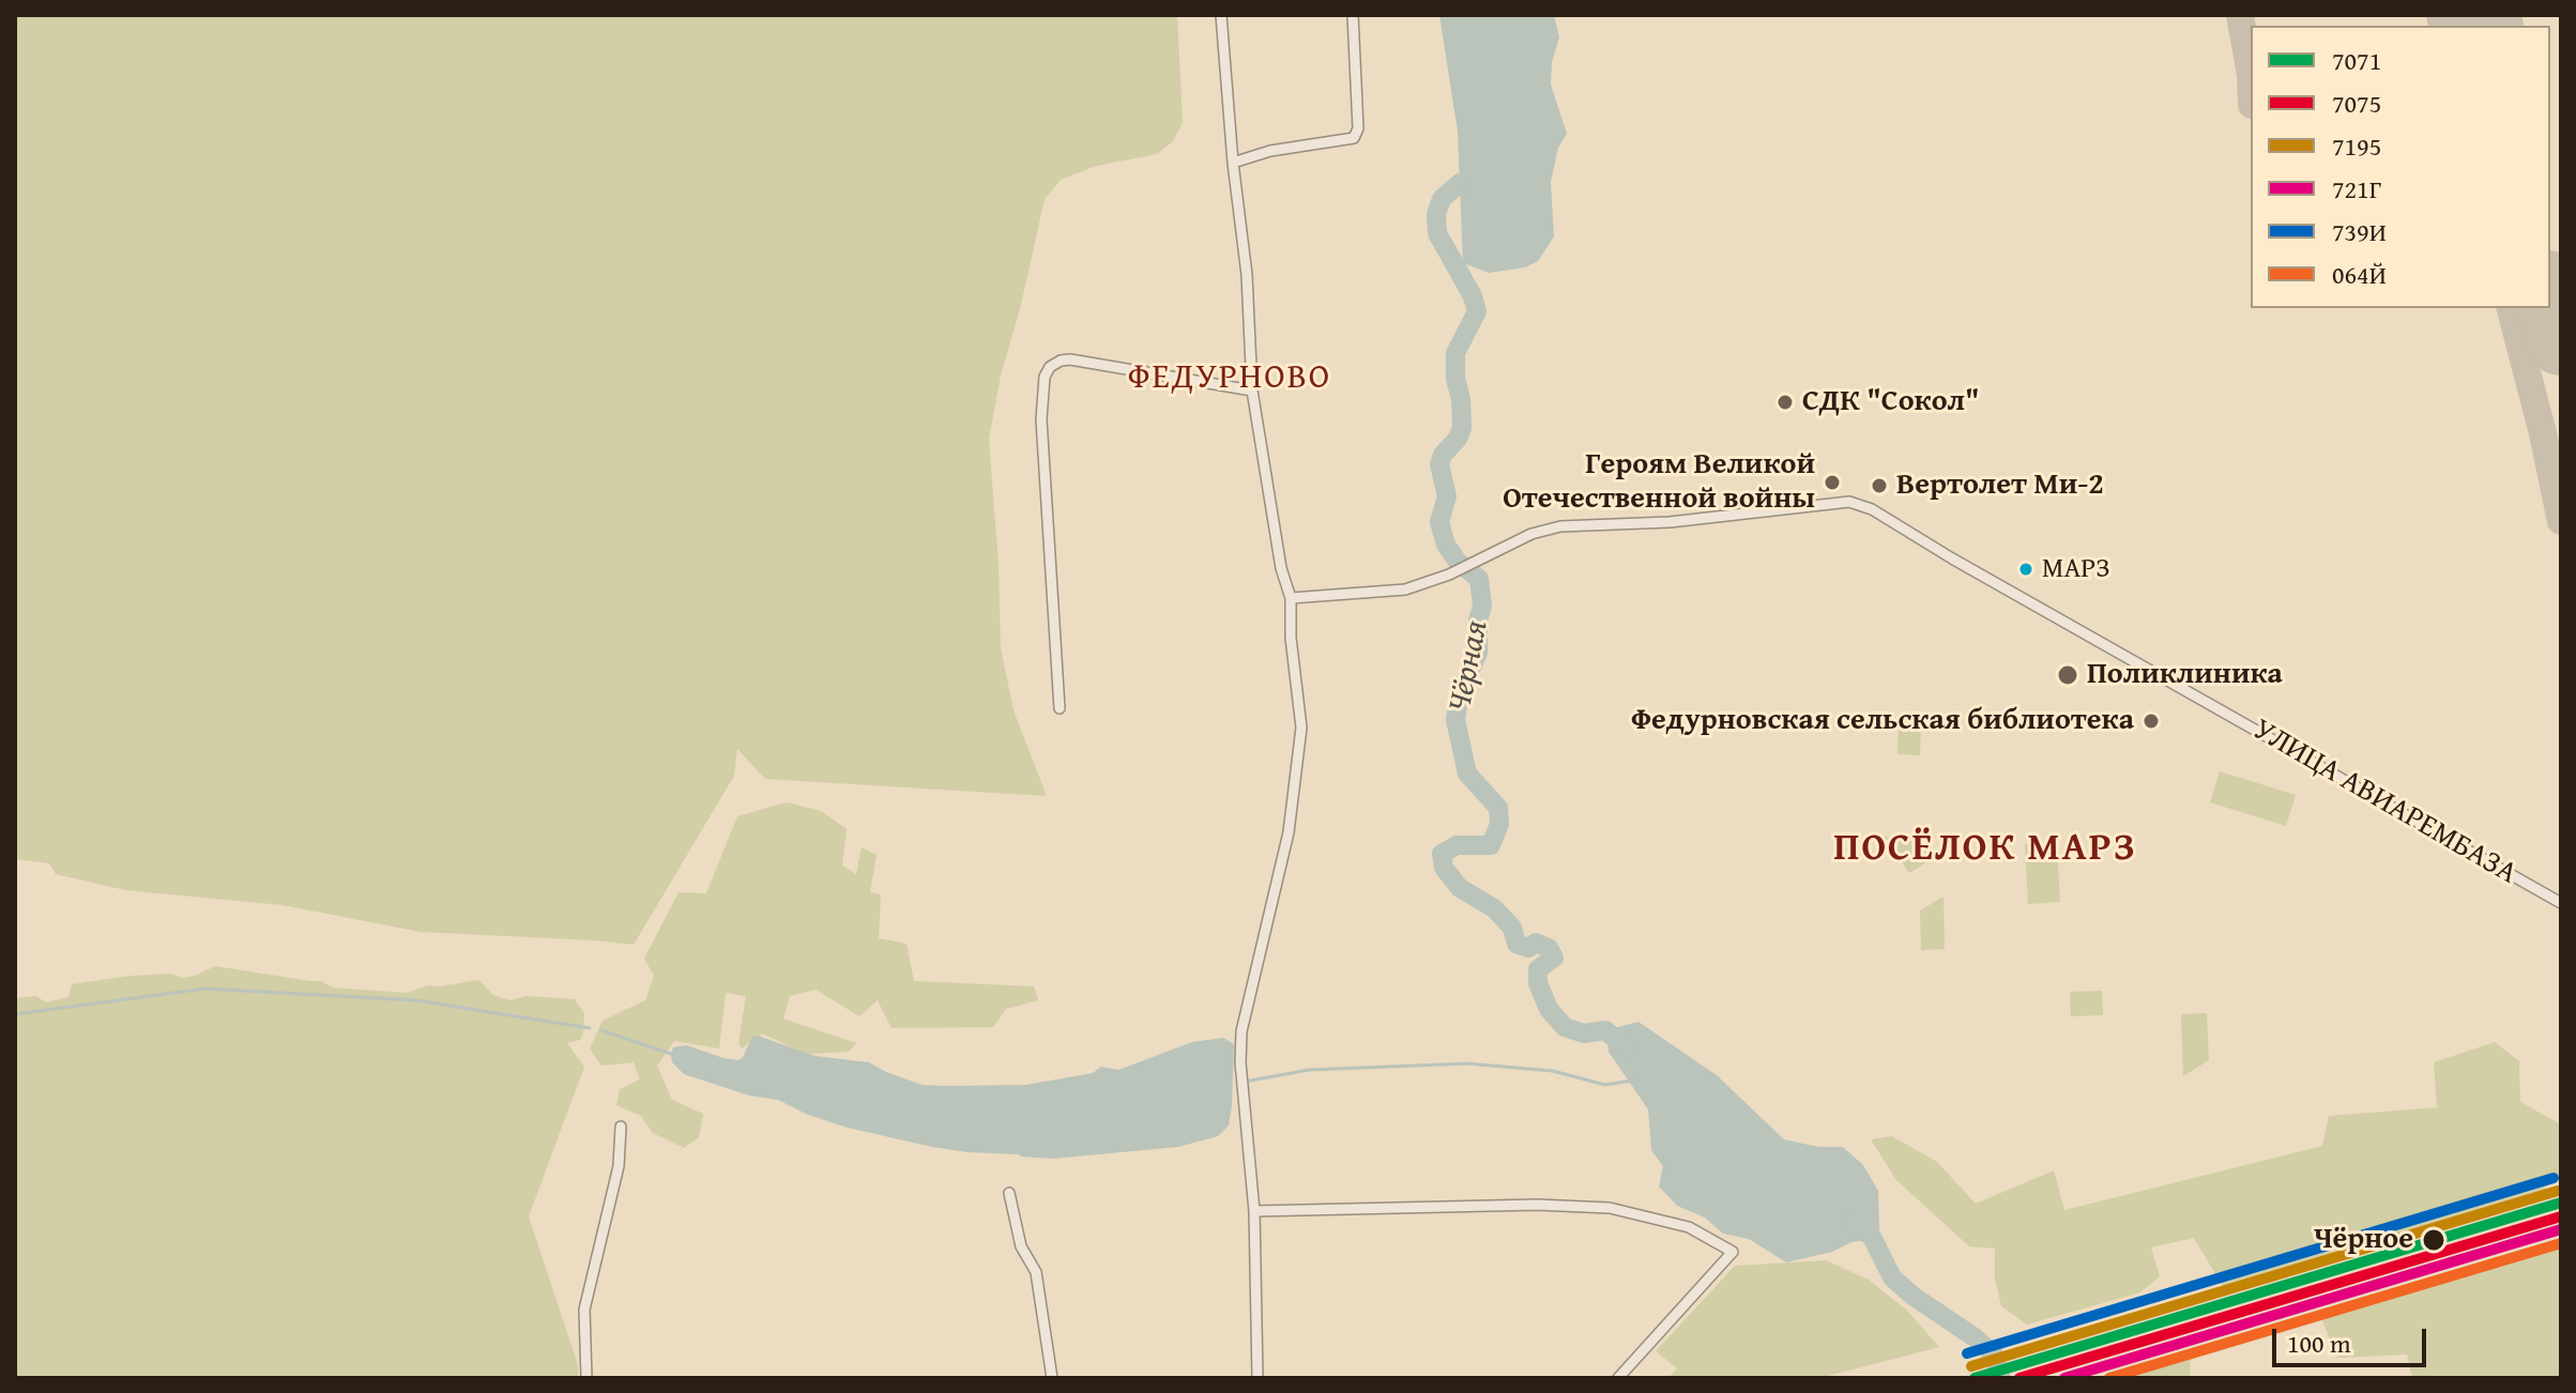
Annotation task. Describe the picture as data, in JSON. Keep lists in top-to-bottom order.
{
  "streets": {
    "street": ["УЛИЦА АВИАРЕМБАЗА"]
  },
  "districts": ["ФЕДУРНОВО", "ПОСЁЛОК МАРЗ"],
  "water": ["Чёрная"],
  "places": [
    "СДК \"Сокол\"",
    "Героям Великой Отечественной войны",
    "Вертолет Ми-2",
    "МАРЗ",
    "Поликлиника",
    "Федурновская сельская библиотека",
    "Чёрное"
  ],
  "lines": [
    "transit line 739И",
    "transit line 7195",
    "transit line 7071",
    "transit line 7075",
    "transit line 721Г",
    "transit line 064Й"
  ],
  "legend": [
    "7071",
    "7075",
    "7195",
    "721Г",
    "739И",
    "064Й"
  ],
  "scale_bar": "100 m"
}
